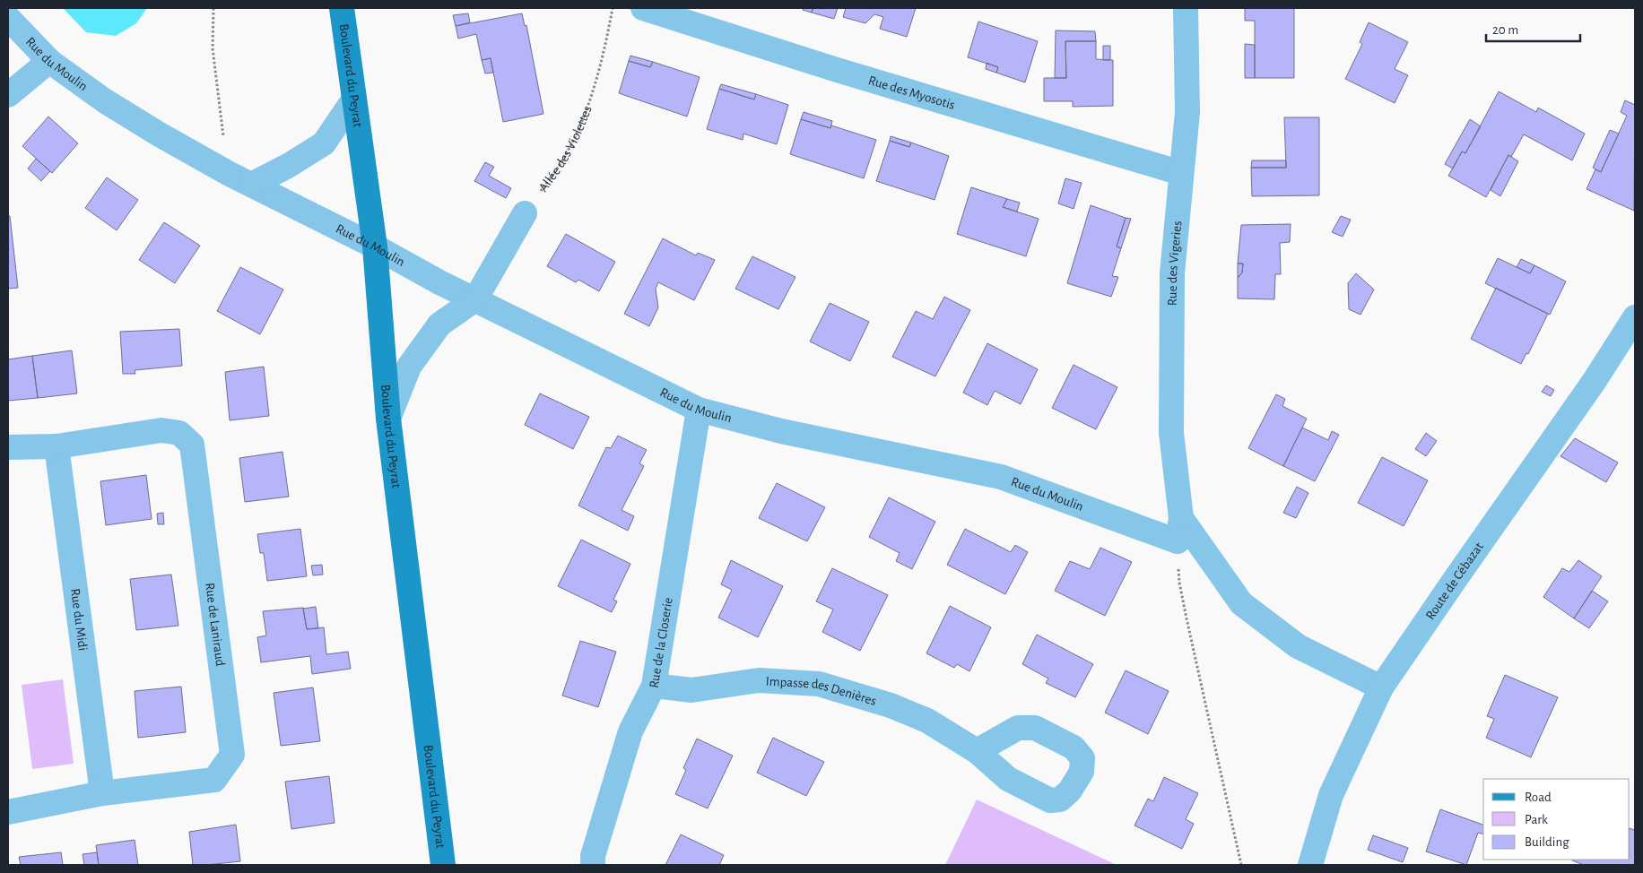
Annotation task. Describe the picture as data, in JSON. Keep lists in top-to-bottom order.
{
  "streets": {
    "main road": ["Boulevard du Peyrat"],
    "street": [
      "Rue du Moulin",
      "Rue des Myosotis",
      "Rue des Vigeries",
      "Route de Cébazat",
      "Rue du Midi",
      "Rue de Laniraud",
      "Rue de la Closerie",
      "Impasse des Denières"
    ],
    "path": ["Allée des Violettes"]
  },
  "crossings": [
    ["Rue du Moulin", "Boulevard du Peyrat"],
    ["Rue du Moulin", "Rue de la Closerie"],
    ["Rue des Myosotis", "Rue des Vigeries"],
    ["Rue du Midi", "Rue de Laniraud"],
    ["Rue de la Closerie", "Impasse des Denières"]
  ],
  "legend": ["Road", "Park", "Building"],
  "scale_bar": "20 m"
}
